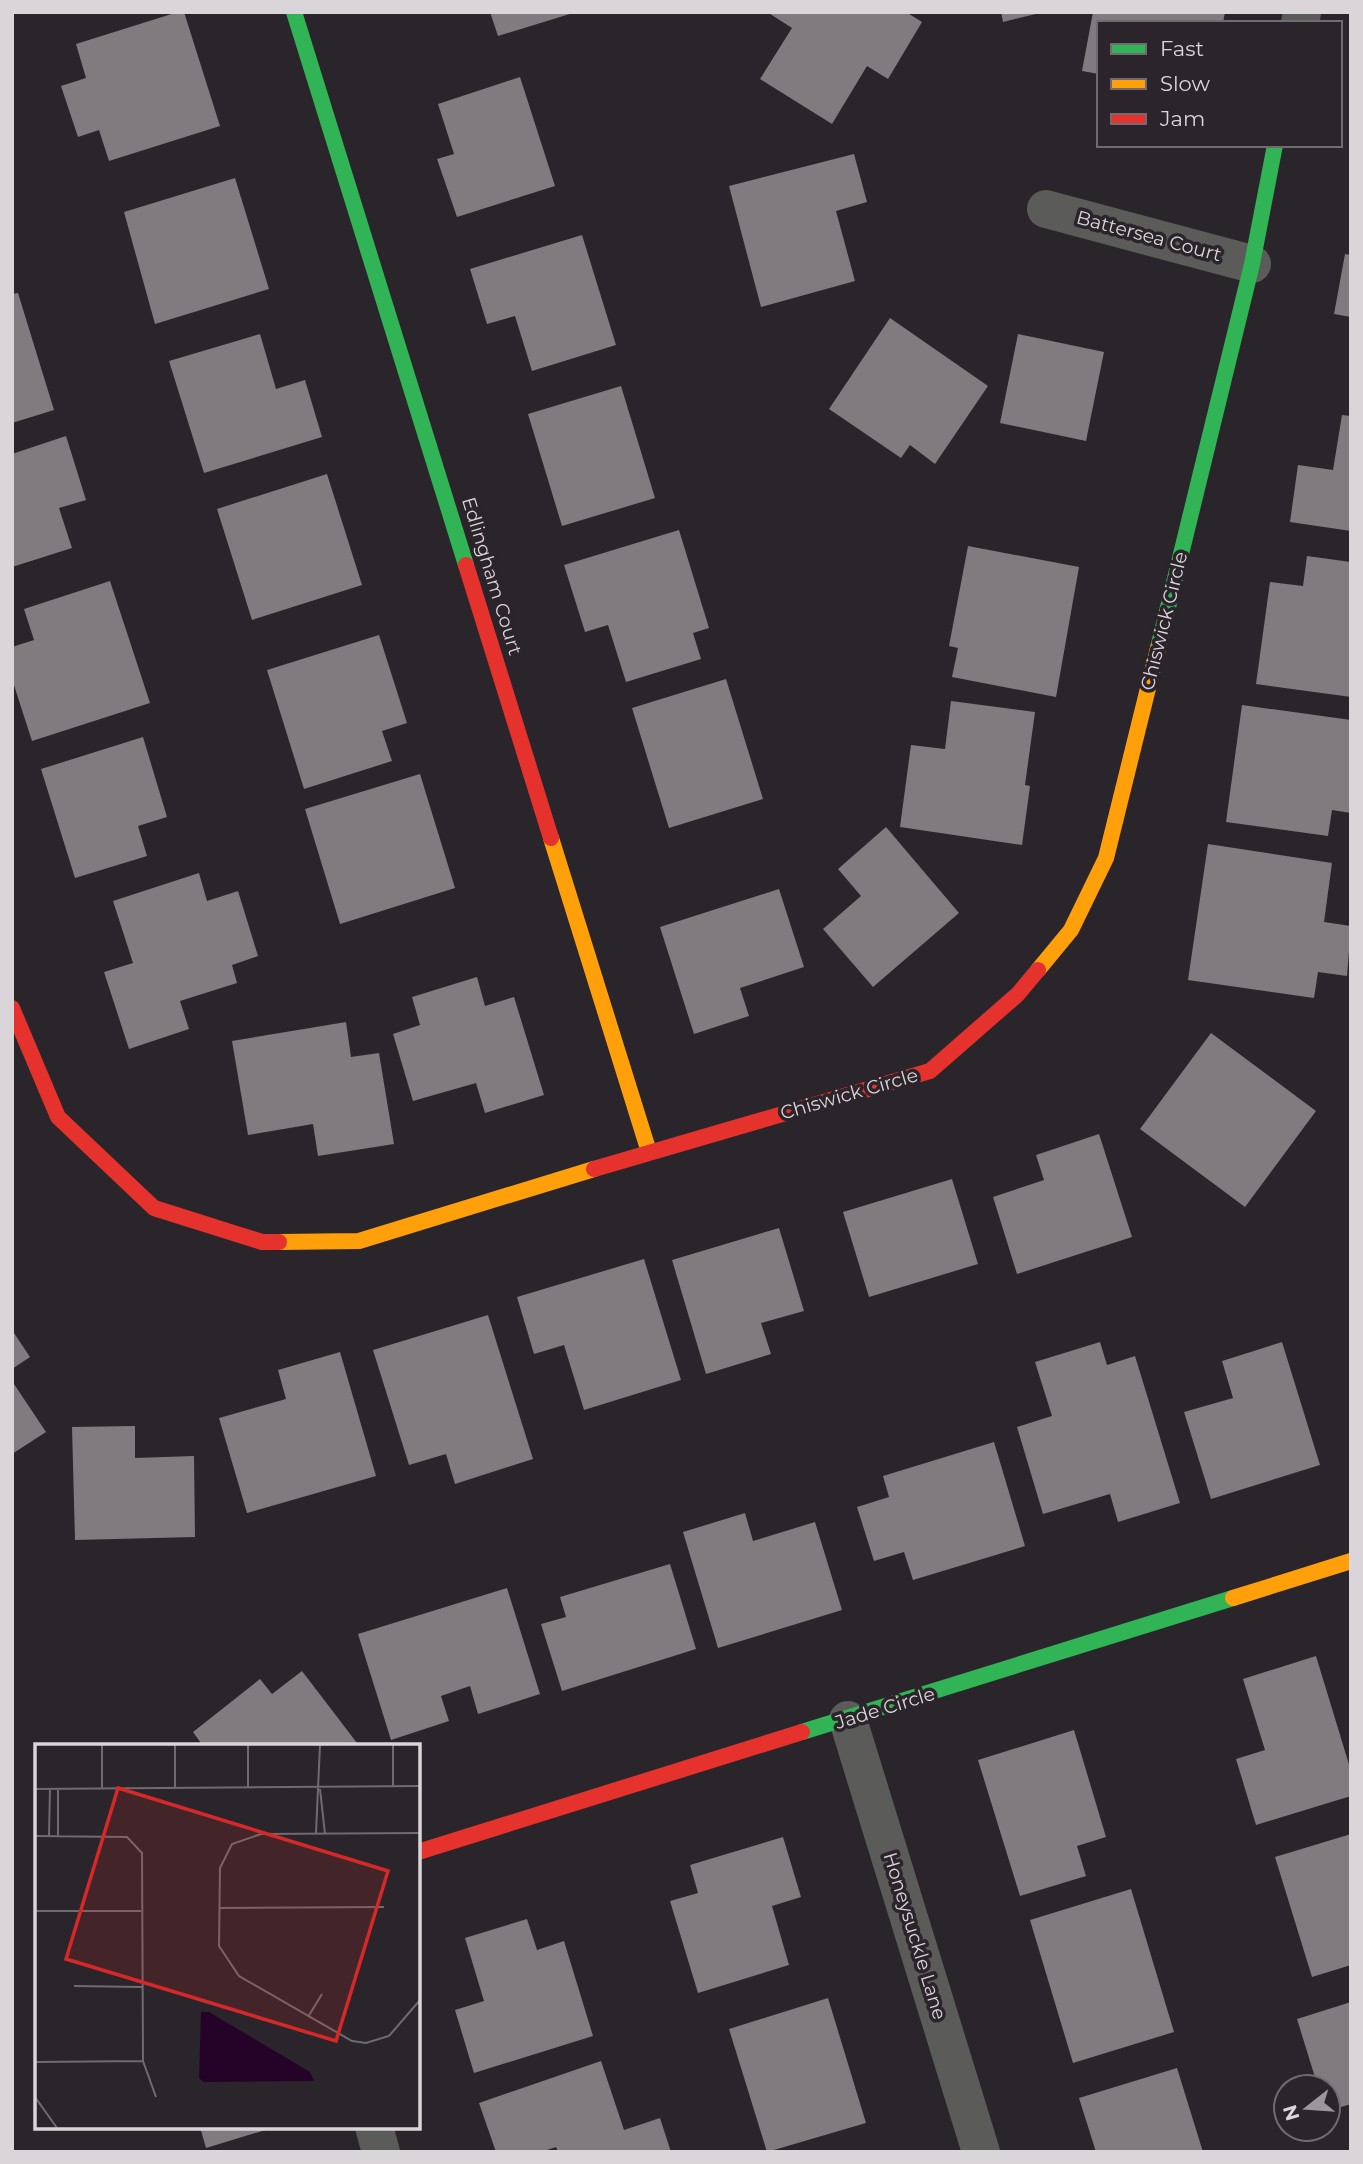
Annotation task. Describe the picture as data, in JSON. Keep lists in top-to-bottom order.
{
  "streets": {
    "street": [
      "Battersea Court",
      "Edlingham Court",
      "Chiswick Circle",
      "Jade Circle",
      "Honeysuckle Lane"
    ]
  },
  "crossings": [
    ["Battersea Court", "Chiswick Circle"],
    ["Edlingham Court", "Chiswick Circle"],
    ["Jade Circle", "Honeysuckle Lane"]
  ],
  "legend": ["Fast", "Slow", "Jam"],
  "north": "left"
}
